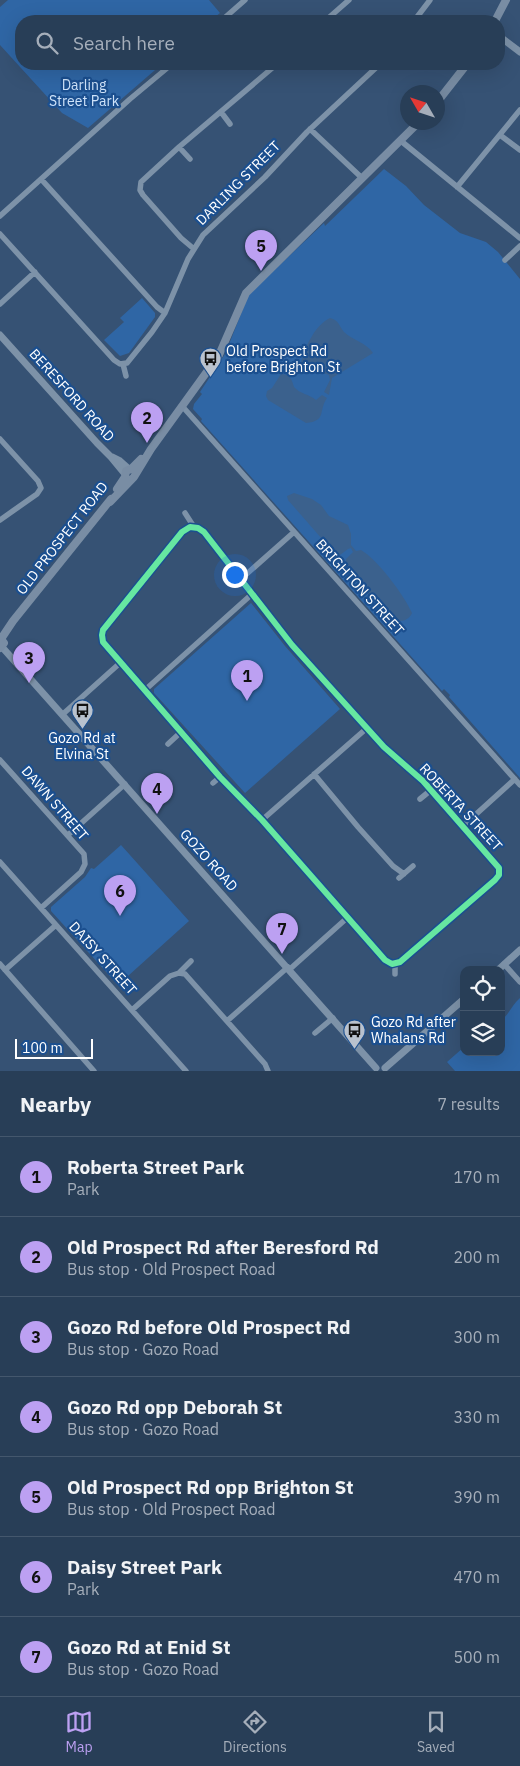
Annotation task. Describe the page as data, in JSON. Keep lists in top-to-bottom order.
{
  "streets": {
    "main road": ["OLD PROSPECT ROAD"],
    "street": [
      "DARLING STREET",
      "BERESFORD ROAD",
      "BRIGHTON STREET",
      "DAWN STREET",
      "ROBERTA STREET",
      "GOZO ROAD",
      "DAISY STREET"
    ]
  },
  "crossings": [
    ["BERESFORD ROAD", "OLD PROSPECT ROAD"],
    ["OLD PROSPECT ROAD", "BRIGHTON STREET"],
    ["OLD PROSPECT ROAD", "GOZO ROAD"],
    ["DAWN STREET", "DAISY STREET"]
  ],
  "parks": ["Darling Street Park"],
  "places": {
    "bus stop": ["Old Prospect Rd before Brighton St", "Gozo Rd at Elvina St", "Gozo Rd after Whalans Rd"]
  },
  "scale_bar": "100 m",
  "north": "top left",
  "page": {
    "search": "Search here",
    "pins": [
      "5",
      "2",
      "3",
      "1",
      "4",
      "6",
      "7"
    ],
    "scale": "100 m",
    "heading": ["Nearby", "7 results"],
    "list": [
      {
        "mark": "1",
        "name": "Roberta Street Park",
        "note": "Park",
        "value": "170 m"
      },
      {
        "mark": "2",
        "name": "Old Prospect Rd after Beresford Rd",
        "note": "Bus stop · Old Prospect Road",
        "value": "200 m"
      },
      {
        "mark": "3",
        "name": "Gozo Rd before Old Prospect Rd",
        "note": "Bus stop · Gozo Road",
        "value": "300 m"
      },
      {
        "mark": "4",
        "name": "Gozo Rd opp Deborah St",
        "note": "Bus stop · Gozo Road",
        "value": "330 m"
      },
      {
        "mark": "5",
        "name": "Old Prospect Rd opp Brighton St",
        "note": "Bus stop · Old Prospect Road",
        "value": "390 m"
      },
      {
        "mark": "6",
        "name": "Daisy Street Park",
        "note": "Park",
        "value": "470 m"
      },
      {
        "mark": "7",
        "name": "Gozo Rd at Enid St",
        "note": "Bus stop · Gozo Road",
        "value": "500 m"
      }
    ],
    "nav": ["Map", "Directions", "Saved"]
  }
}
